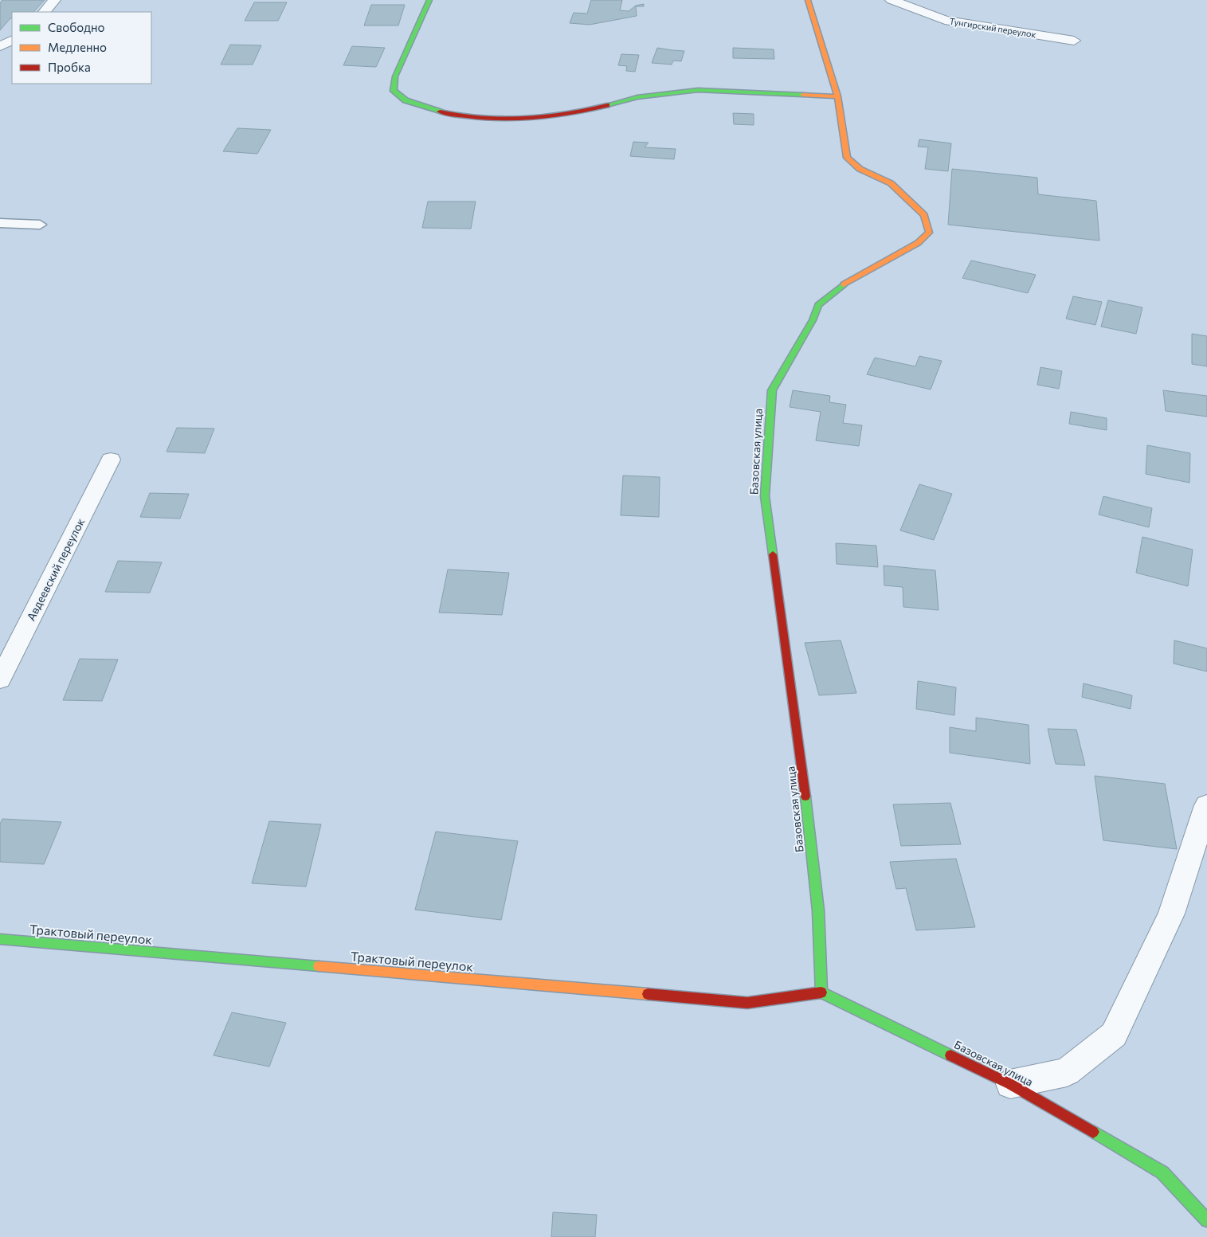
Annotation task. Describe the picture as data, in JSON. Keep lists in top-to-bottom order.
{
  "streets": {
    "street": [
      "Тунгирский переулок",
      "Базовская улица",
      "Авдеевский переулок",
      "Трактовый переулок"
    ]
  },
  "crossings": [
    ["Базовская улица", "Трактовый переулок"]
  ],
  "legend": ["Свободно", "Медленно", "Пробка"]
}
